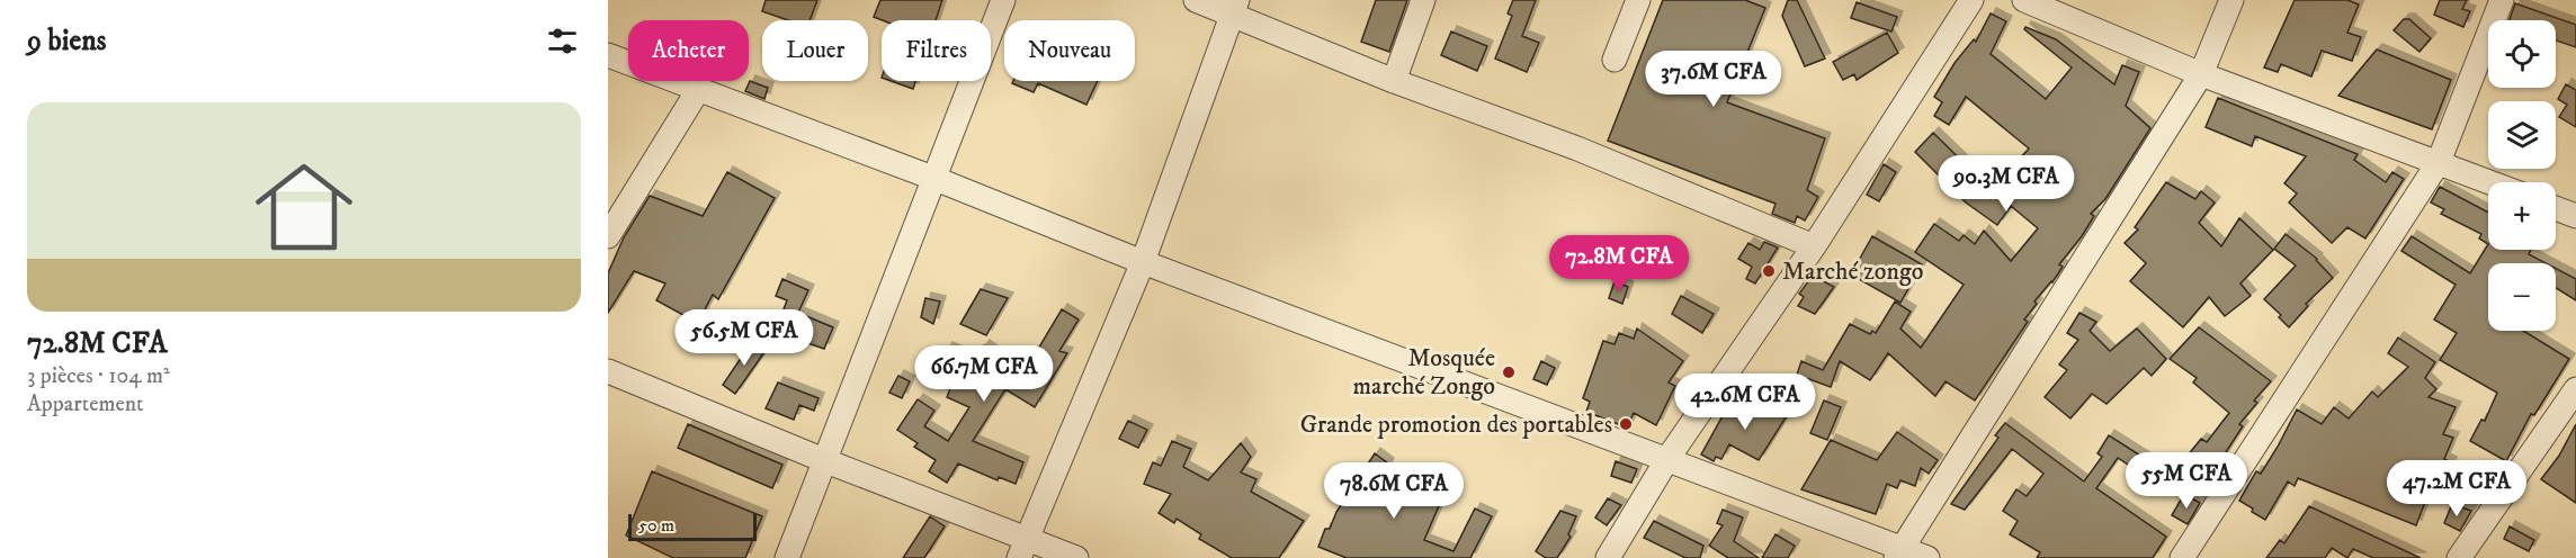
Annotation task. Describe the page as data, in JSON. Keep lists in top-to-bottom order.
{
  "places": ["Marché zongo", "Mosquée marché Zongo", "Grande promotion des portables"],
  "scale_bar": "50 m",
  "page": {
    "heading": "9 biens",
    "map_buttons": ["+", "−"],
    "chip": [
      "Acheter",
      "Louer",
      "Filtres",
      "Nouveau"
    ],
    "price": [
      "37.6M CFA",
      "90.3M CFA",
      "72.8M CFA",
      "56.5M CFA",
      "66.7M CFA",
      "42.6M CFA",
      "55M CFA",
      "47.2M CFA",
      "78.6M CFA"
    ],
    "list": [
      {
        "name": "72.8M CFA",
        "note": "3 pièces · 104 m² · Appartement"
      }
    ],
    "scale": "50 m"
  }
}
